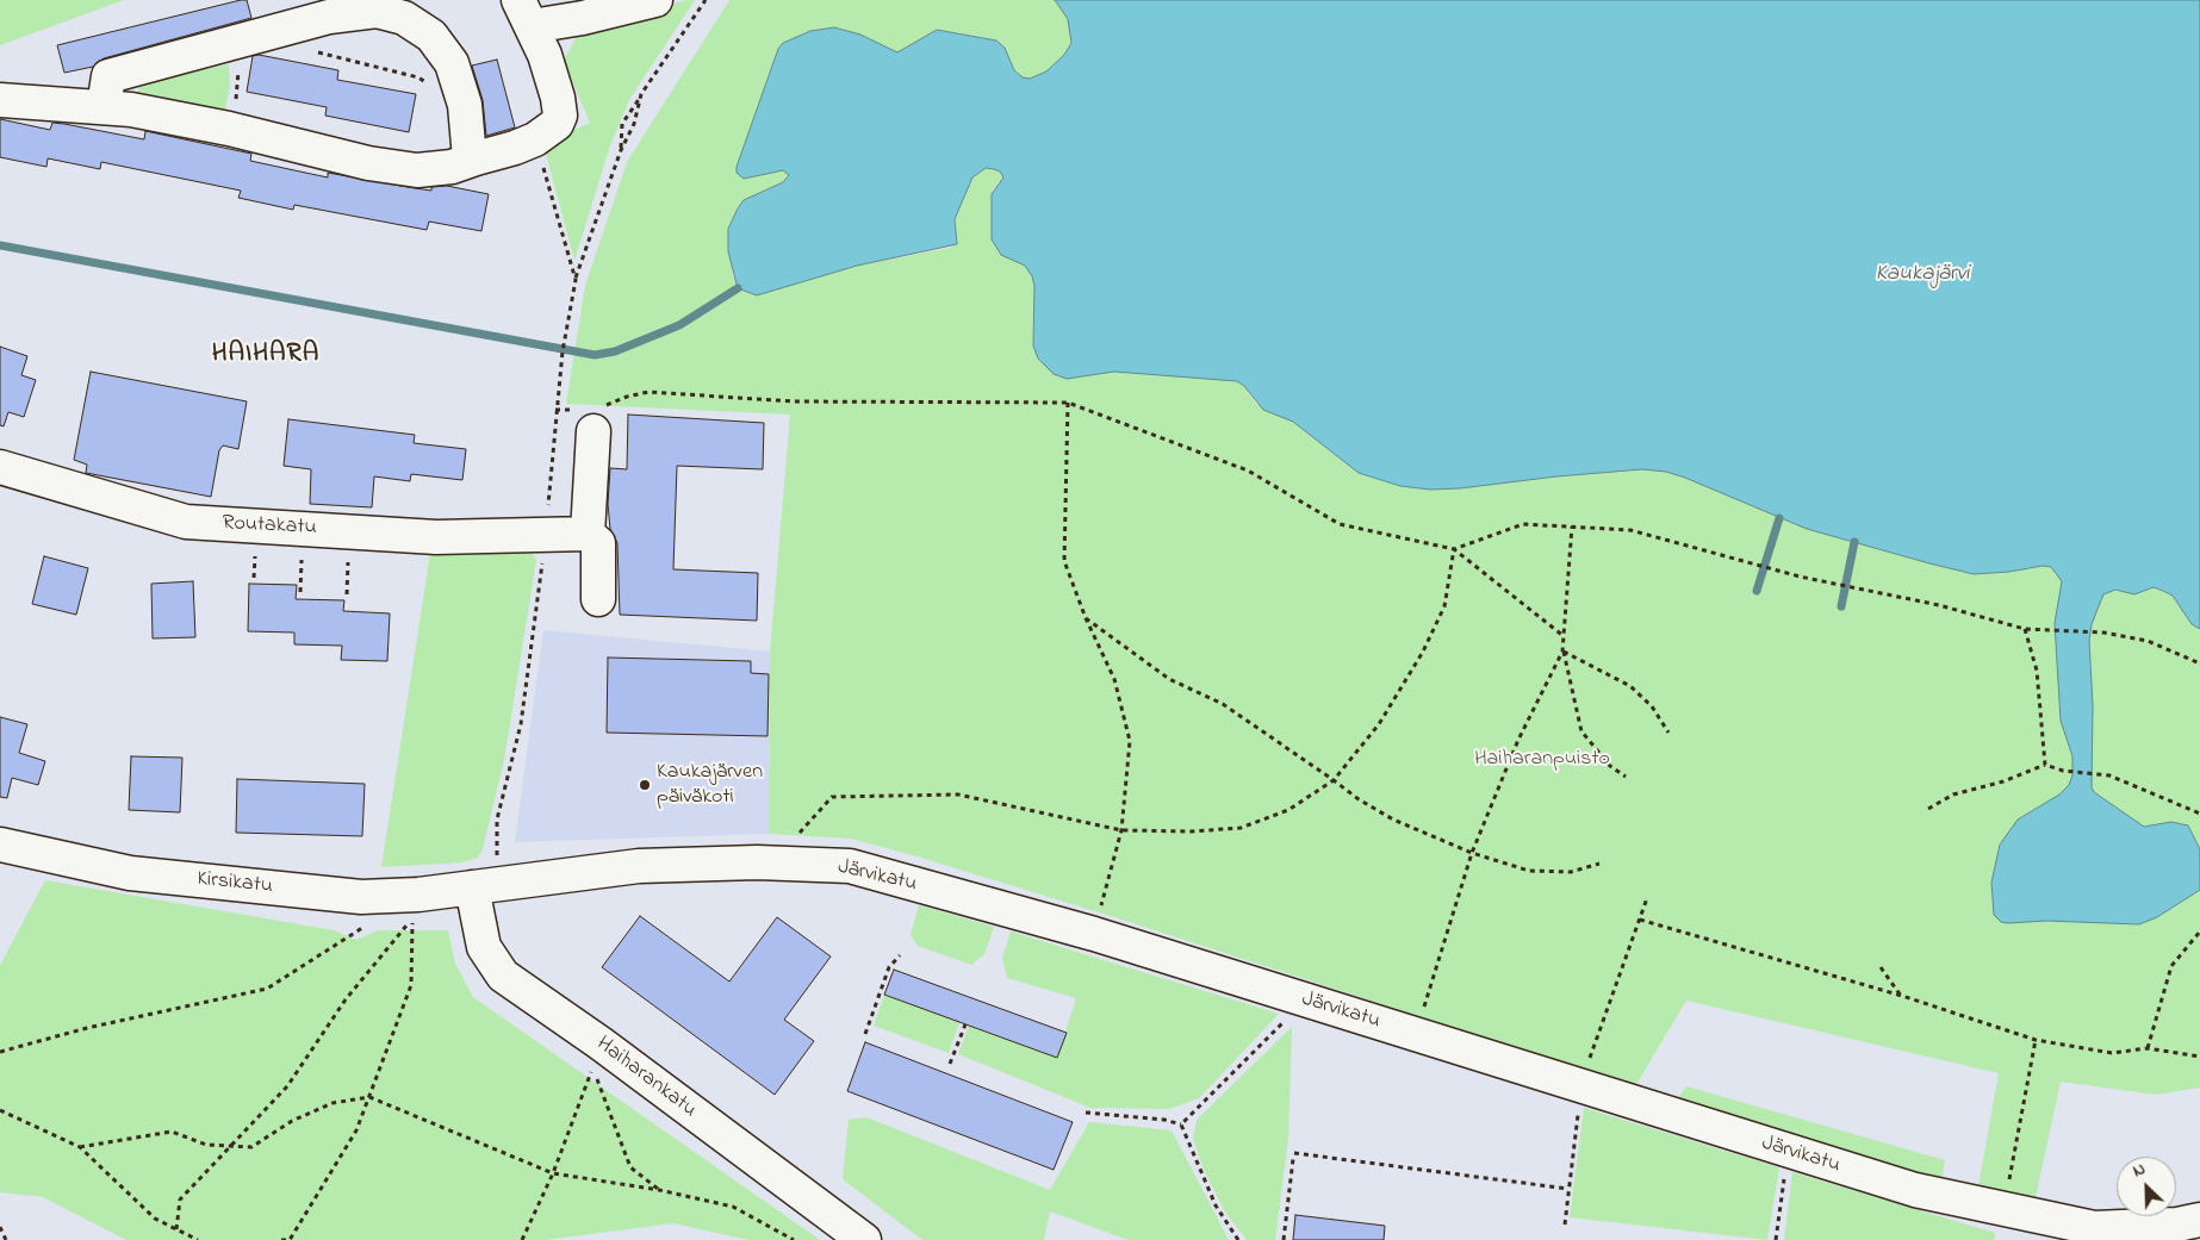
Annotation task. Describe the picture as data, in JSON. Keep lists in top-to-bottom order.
{
  "streets": {
    "street": [
      "Routakatu",
      "Järvikatu",
      "Kirsikatu",
      "Haiharankatu"
    ]
  },
  "crossings": [
    ["Järvikatu", "Kirsikatu"],
    ["Järvikatu", "Haiharankatu"],
    ["Kirsikatu", "Haiharankatu"]
  ],
  "districts": ["HAIHARA"],
  "water": ["Kaukajärvi"],
  "parks": ["Haiharanpuisto"],
  "places": ["Kaukajärven päiväkoti"],
  "north": "top left"
}
